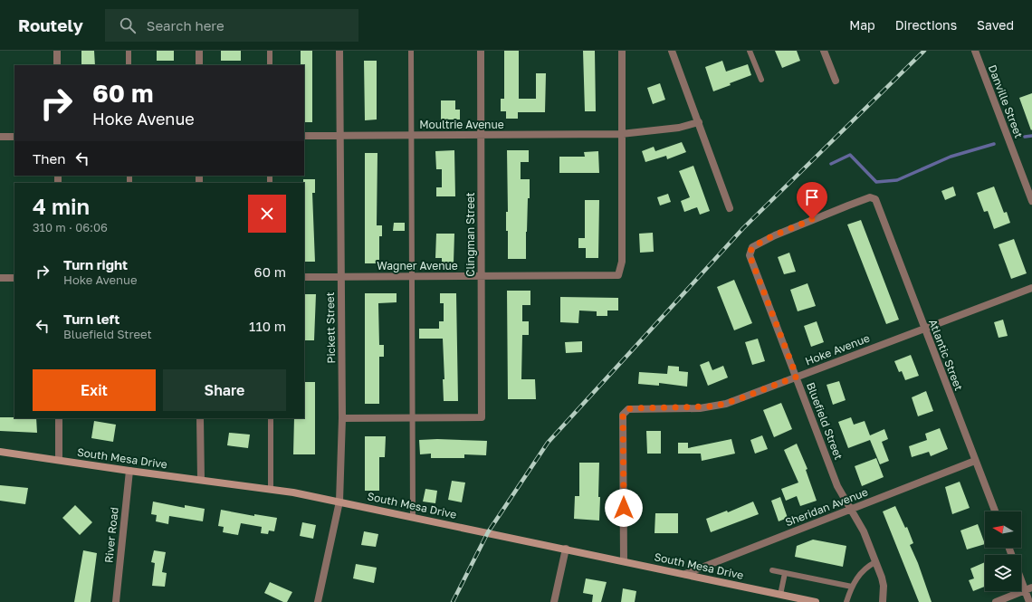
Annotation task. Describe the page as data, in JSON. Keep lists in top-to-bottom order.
{
  "streets": {
    "main road": ["South Mesa Drive"],
    "street": [
      "Danville Street",
      "Moultrie Avenue",
      "Clingman Street",
      "Wagner Avenue",
      "Pickett Street",
      "Hoke Avenue",
      "Atlantic Street",
      "Bluefield Street",
      "Sheridan Avenue",
      "River Road"
    ]
  },
  "crossings": [
    ["Moultrie Avenue", "Clingman Street"],
    ["Moultrie Avenue", "Wagner Avenue"],
    ["Moultrie Avenue", "Pickett Street"],
    ["Clingman Street", "Wagner Avenue"],
    ["Wagner Avenue", "Pickett Street"],
    ["Pickett Street", "South Mesa Drive"],
    ["Hoke Avenue", "Atlantic Street"],
    ["Hoke Avenue", "Bluefield Street"],
    ["Hoke Avenue", "South Mesa Drive"],
    ["Atlantic Street", "Bluefield Street"],
    ["Atlantic Street", "Sheridan Avenue"],
    ["Bluefield Street", "Sheridan Avenue"],
    ["South Mesa Drive", "Sheridan Avenue"],
    ["South Mesa Drive", "River Road"]
  ],
  "north": "left",
  "page": {
    "header": "Routely",
    "search": "Search here",
    "nav": ["Map", "Directions", "Saved"],
    "turn": ["60 m", "Hoke Avenue"],
    "then": "Then",
    "heading": ["4 min", "310 m · 06:06"],
    "list": [
      {
        "name": "Turn right",
        "note": "Hoke Avenue",
        "value": "60 m"
      },
      {
        "name": "Turn left",
        "note": "Bluefield Street",
        "value": "110 m"
      }
    ],
    "buttons": ["Exit", "Share"]
  }
}
